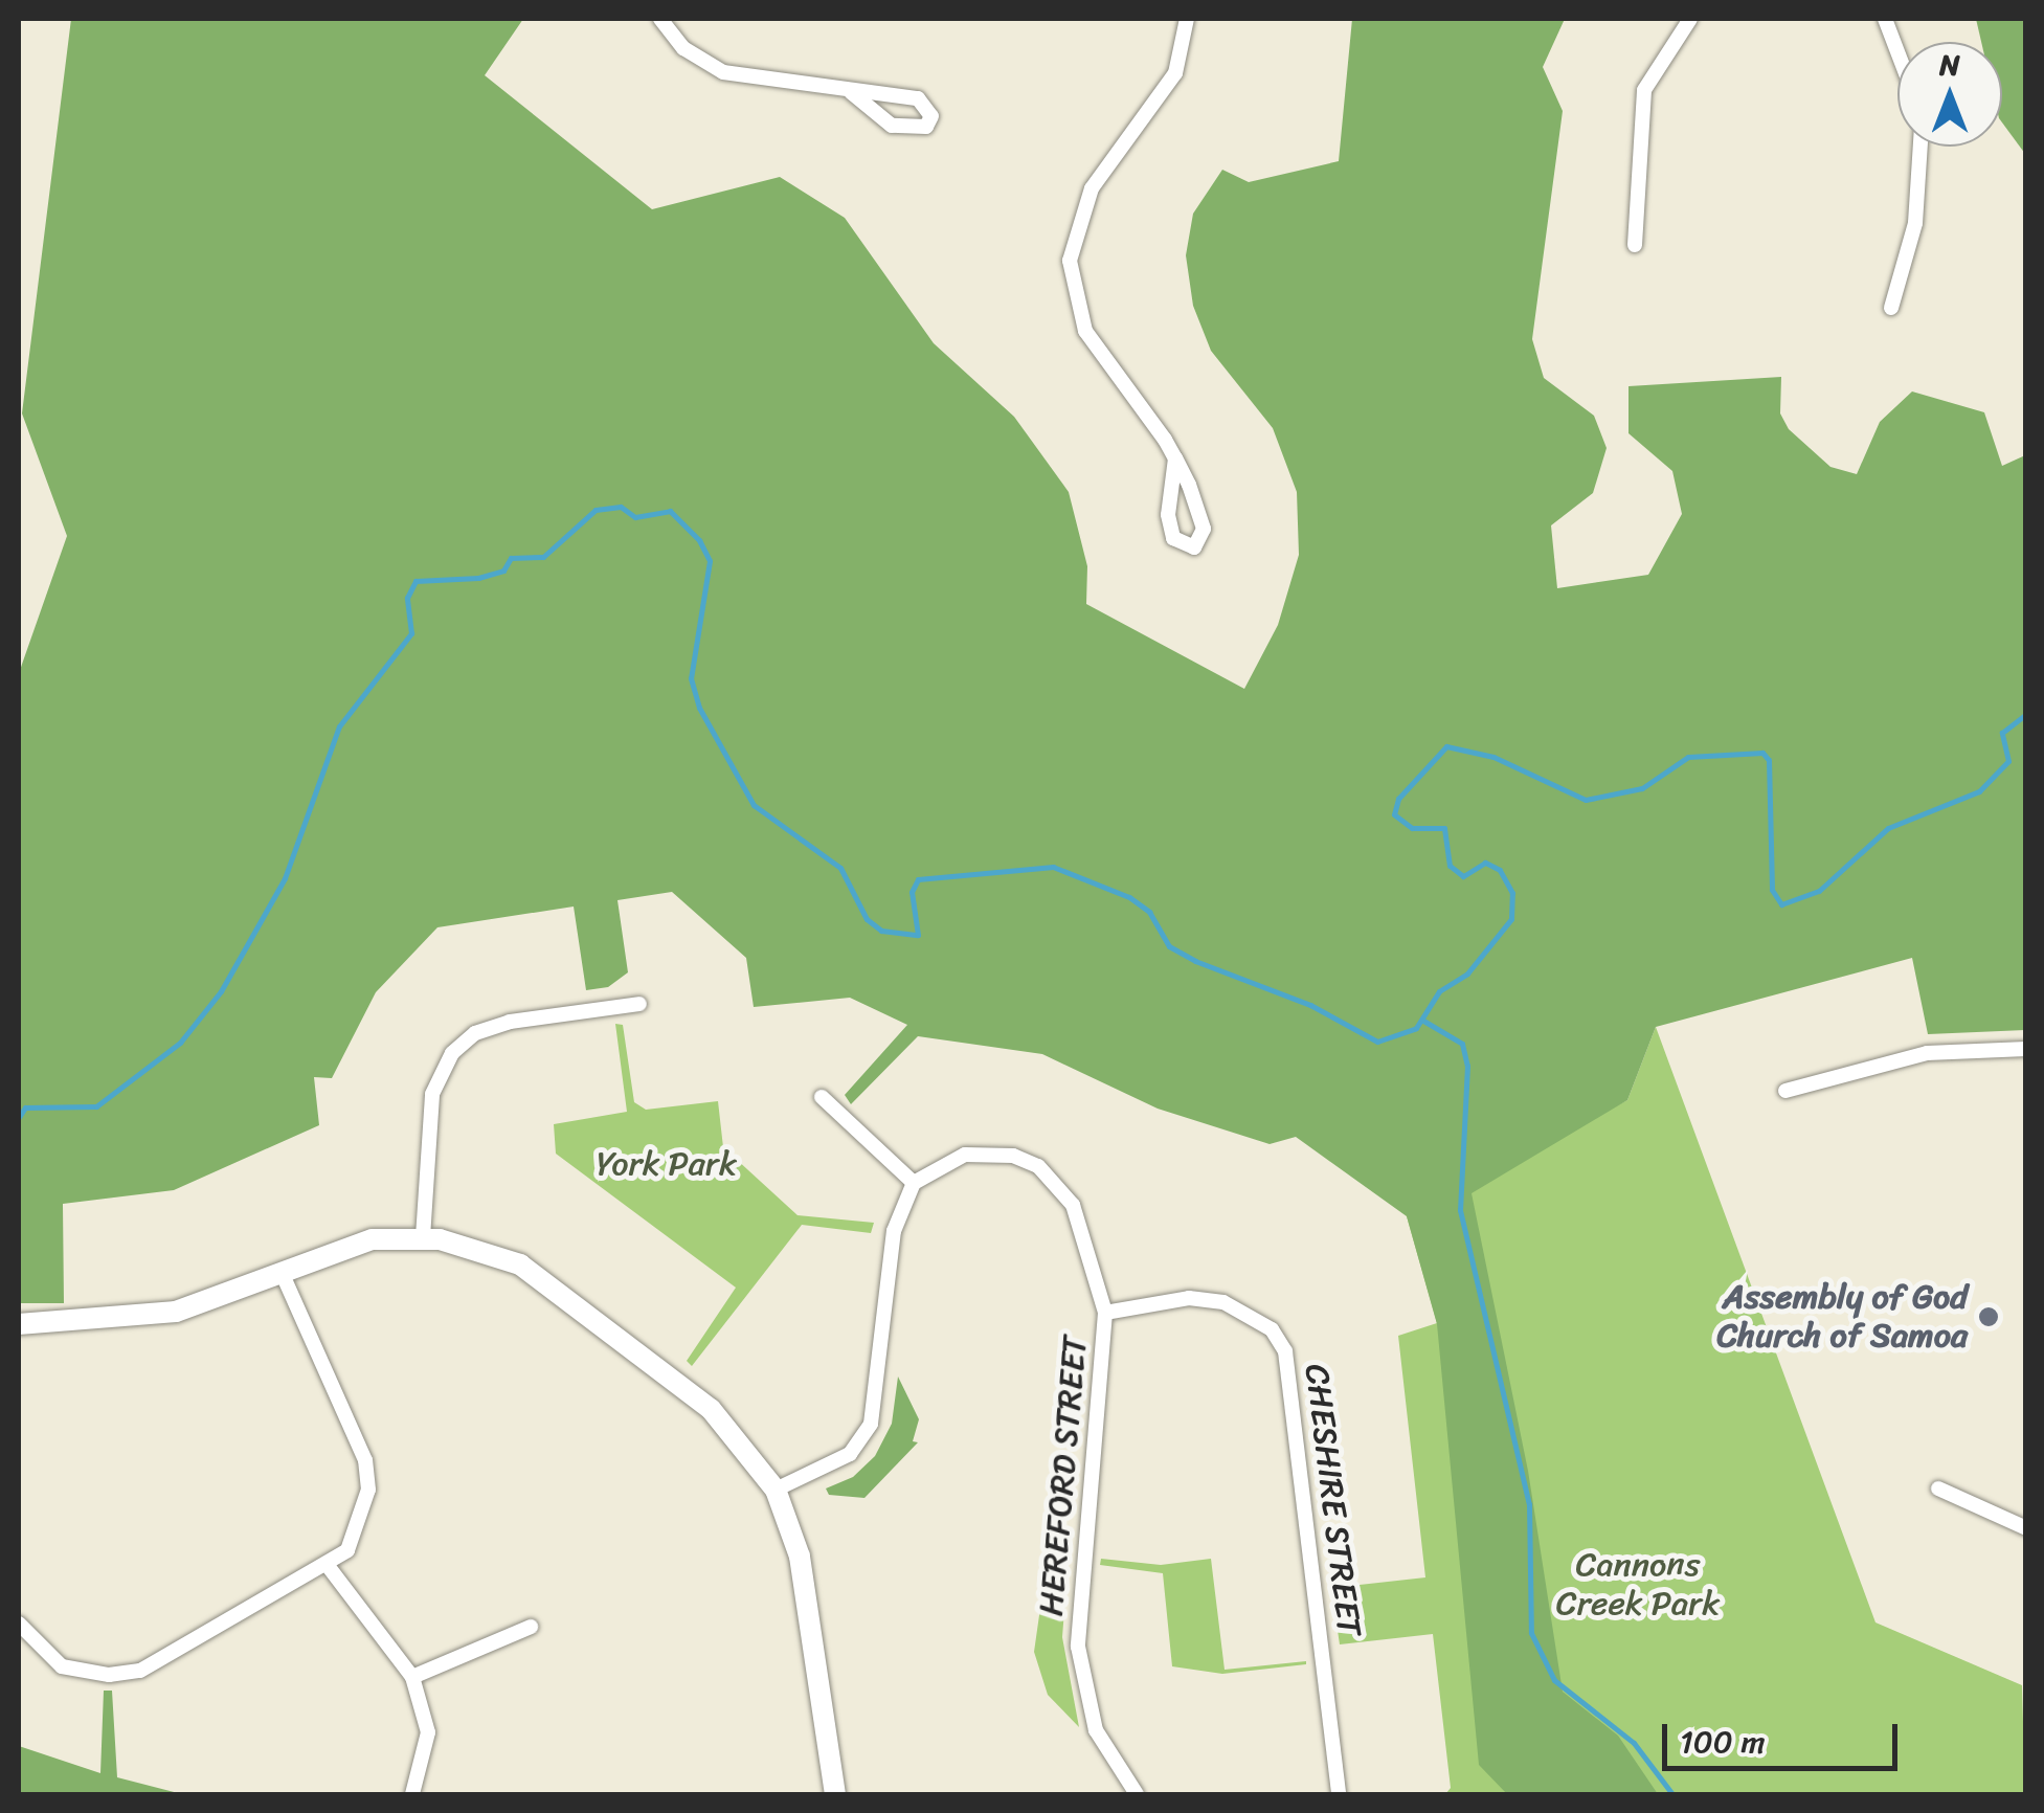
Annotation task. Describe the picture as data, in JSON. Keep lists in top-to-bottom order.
{
  "streets": {
    "street": ["HEREFORD STREET", "CHESHIRE STREET"]
  },
  "crossings": [
    ["HEREFORD STREET", "CHESHIRE STREET"]
  ],
  "parks": ["York Park", "Cannons Creek Park"],
  "places": ["Assembly of God Church of Samoa"],
  "scale_bar": "100 m",
  "north": "top"
}
